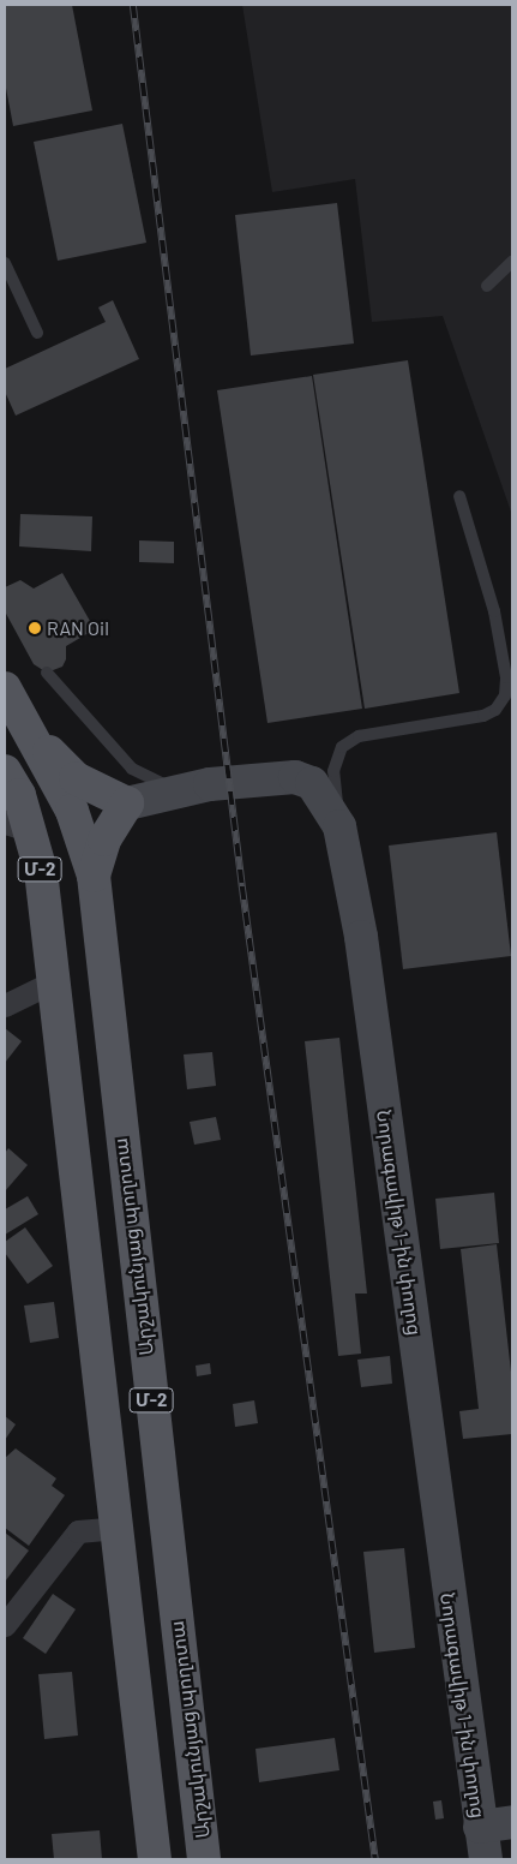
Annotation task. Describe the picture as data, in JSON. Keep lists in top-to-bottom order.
{
  "streets": {
    "main road": ["Մ-2", "Նորագավիթ 1-ին փողոց", "Արշակունյաց պողոտա"]
  },
  "places": ["RAN Oil"]
}
